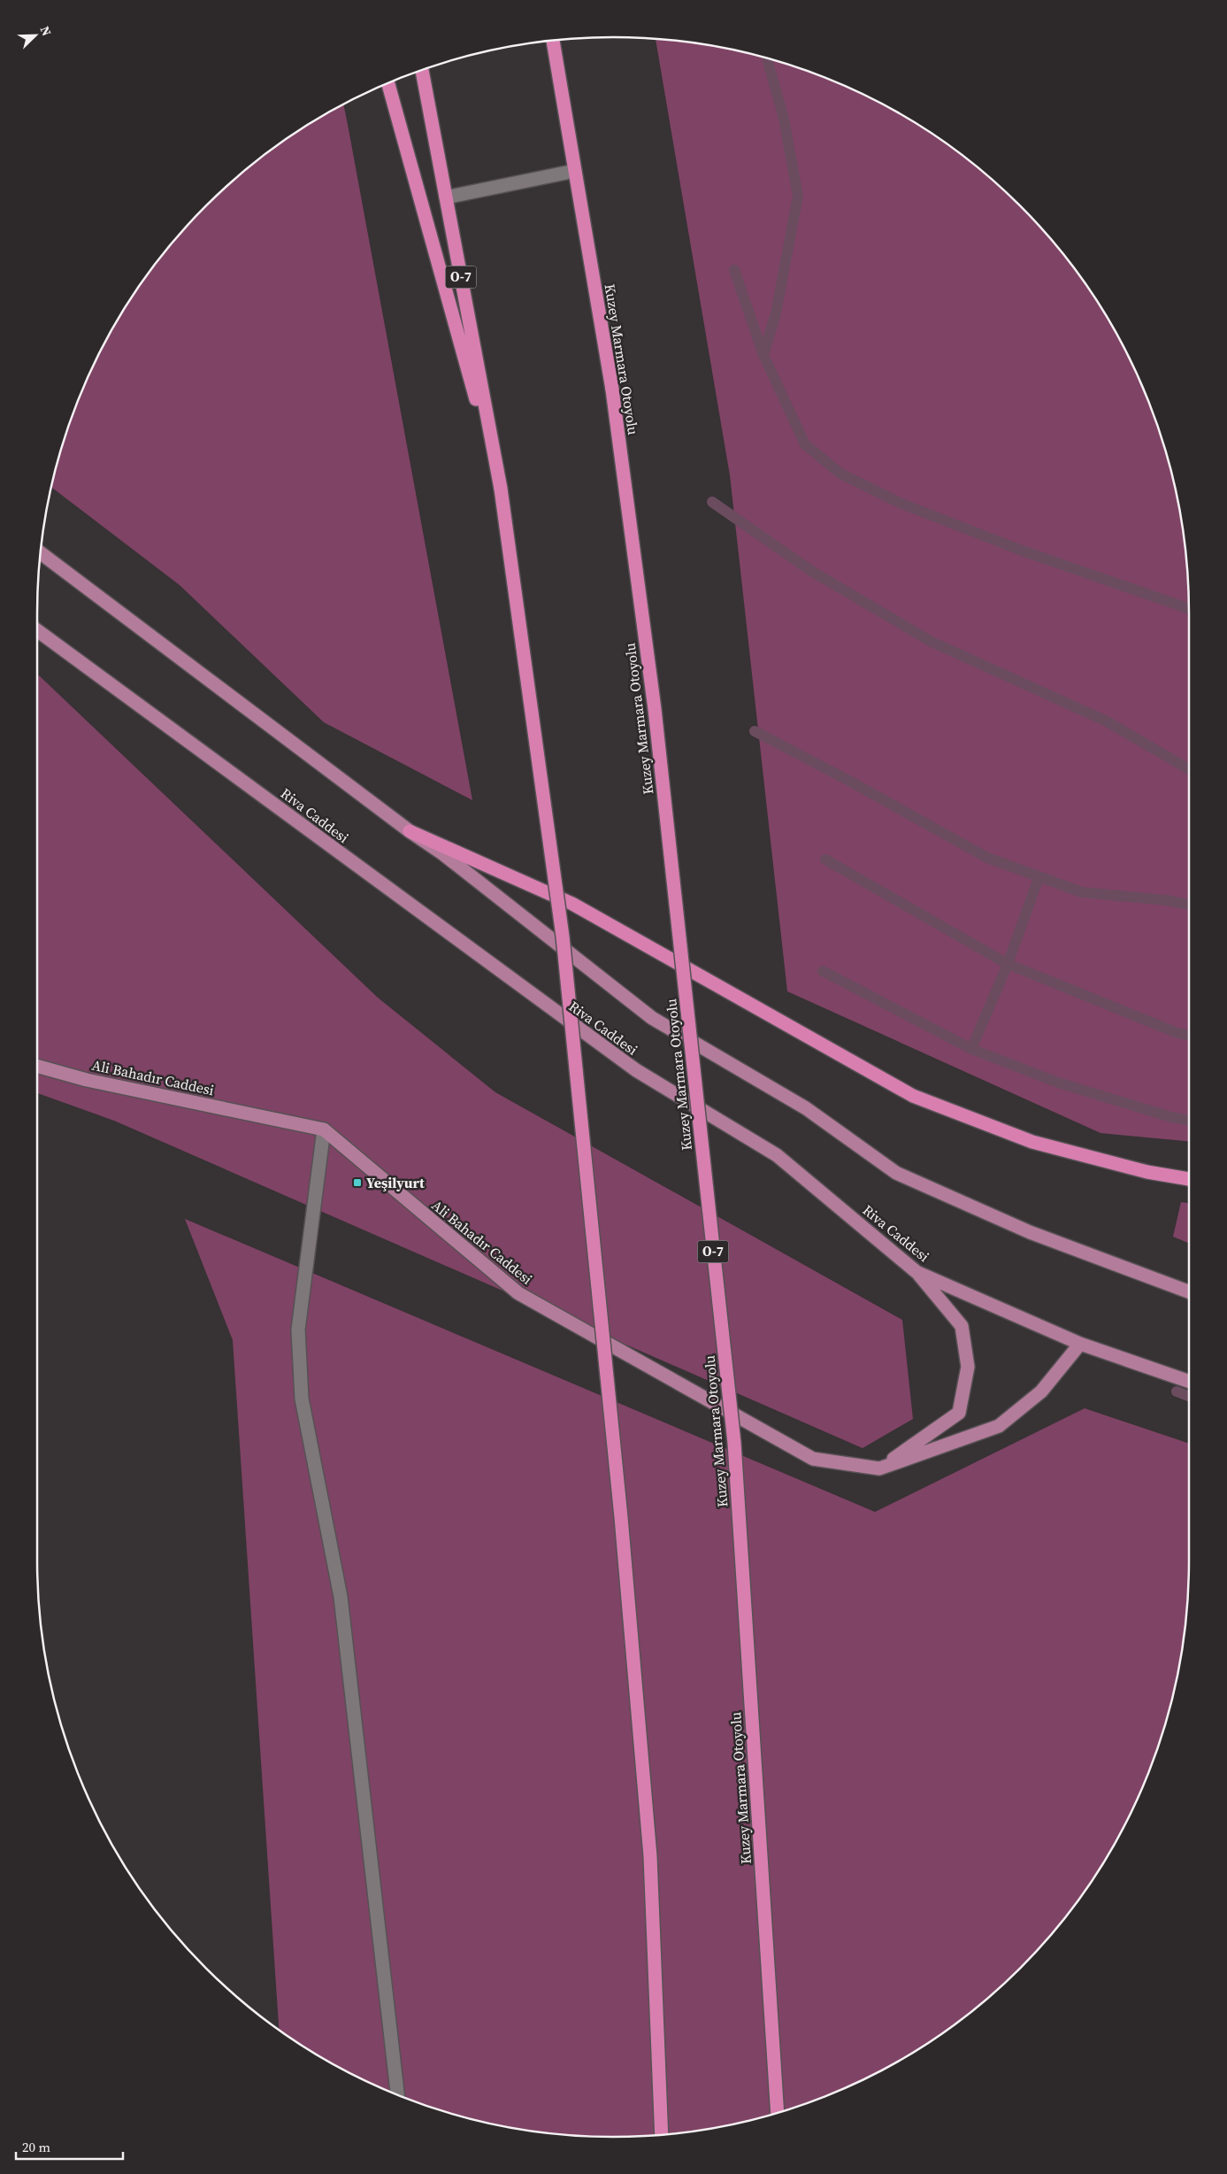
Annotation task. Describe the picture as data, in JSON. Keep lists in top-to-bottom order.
{
  "streets": {
    "highway": ["O-7", "Kuzey Marmara Otoyolu"],
    "main road": ["Riva Caddesi", "Ali Bahadır Caddesi"]
  },
  "places": {
    "transit": ["Yeşilyurt"]
  },
  "scale_bar": "20 m",
  "north": "top right"
}
